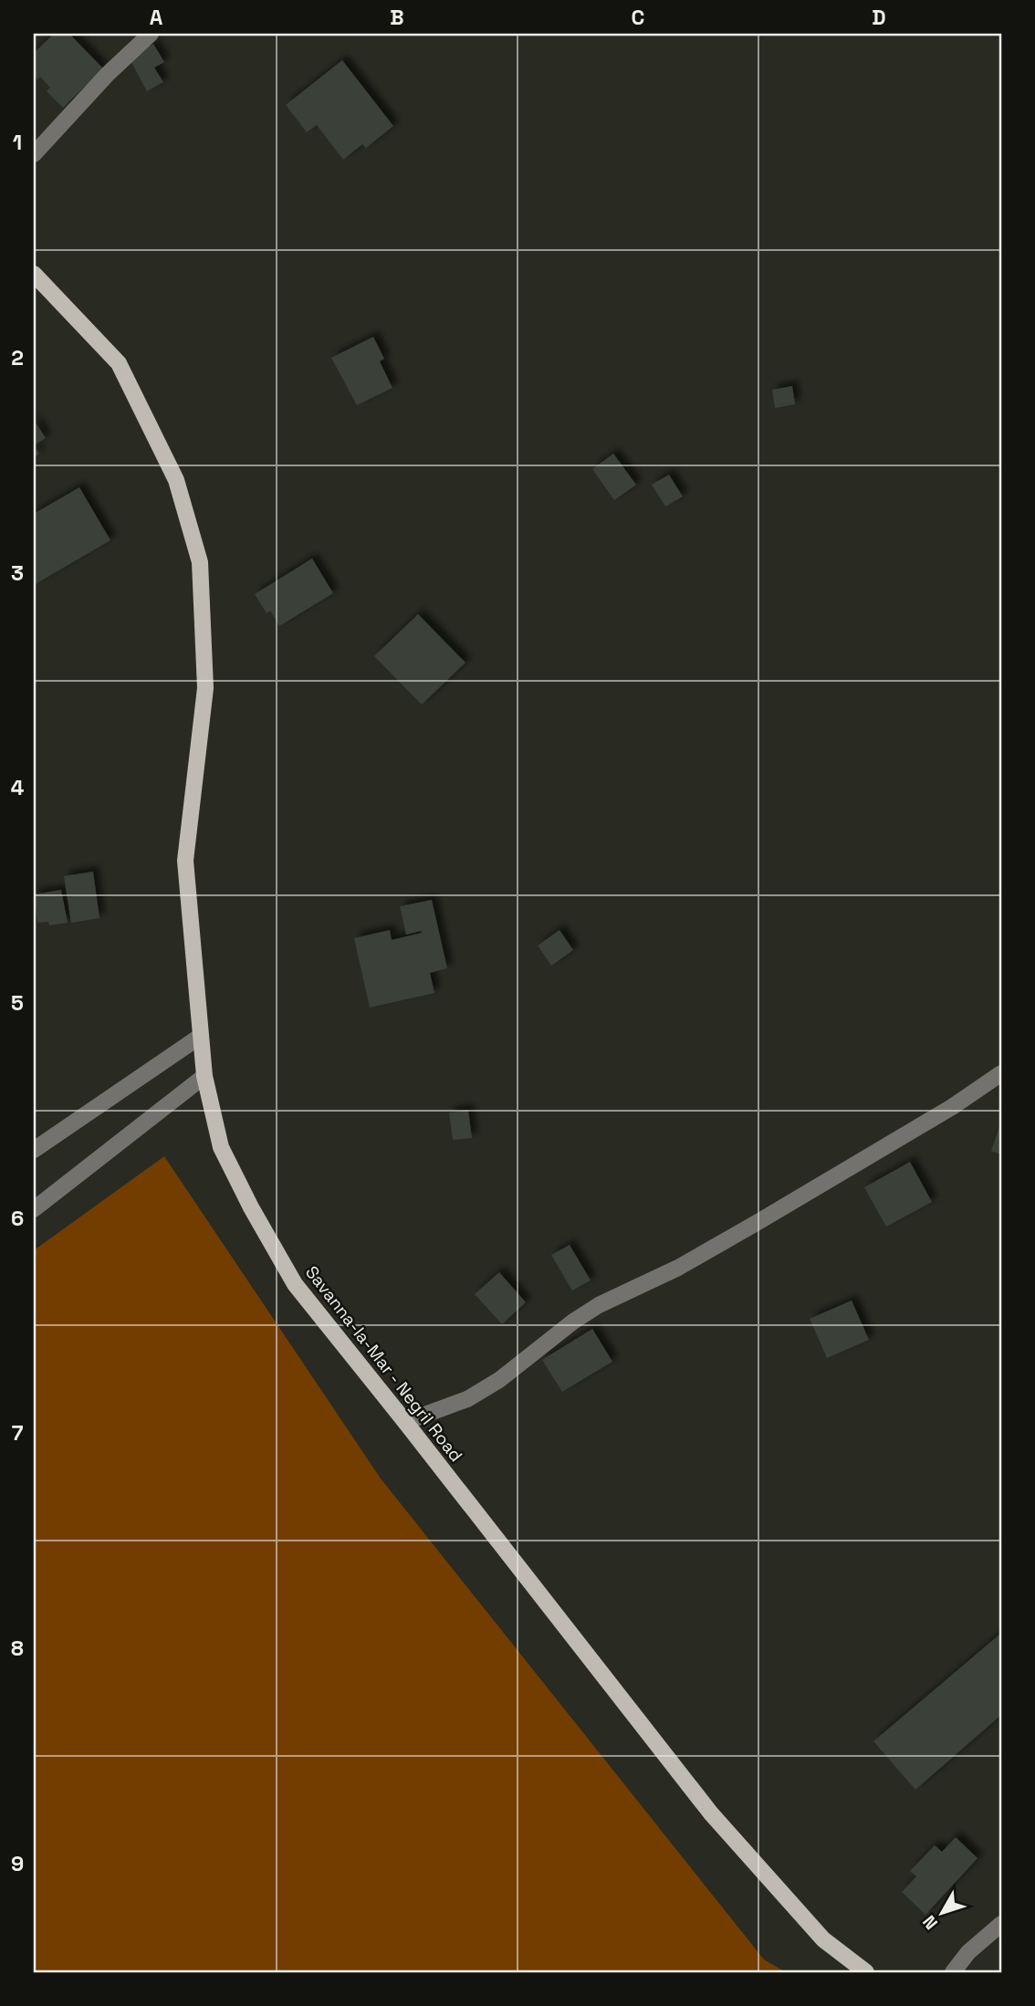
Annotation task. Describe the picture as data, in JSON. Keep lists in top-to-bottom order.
{
  "streets": {
    "main road": ["Savanna-la-Mar - Negril Road"]
  },
  "north": "bottom left",
  "grid": {
    "columns": [
      "A",
      "B",
      "C",
      "D"
    ],
    "rows": [
      "1",
      "2",
      "3",
      "4",
      "5",
      "6",
      "7",
      "8",
      "9"
    ]
  }
}
